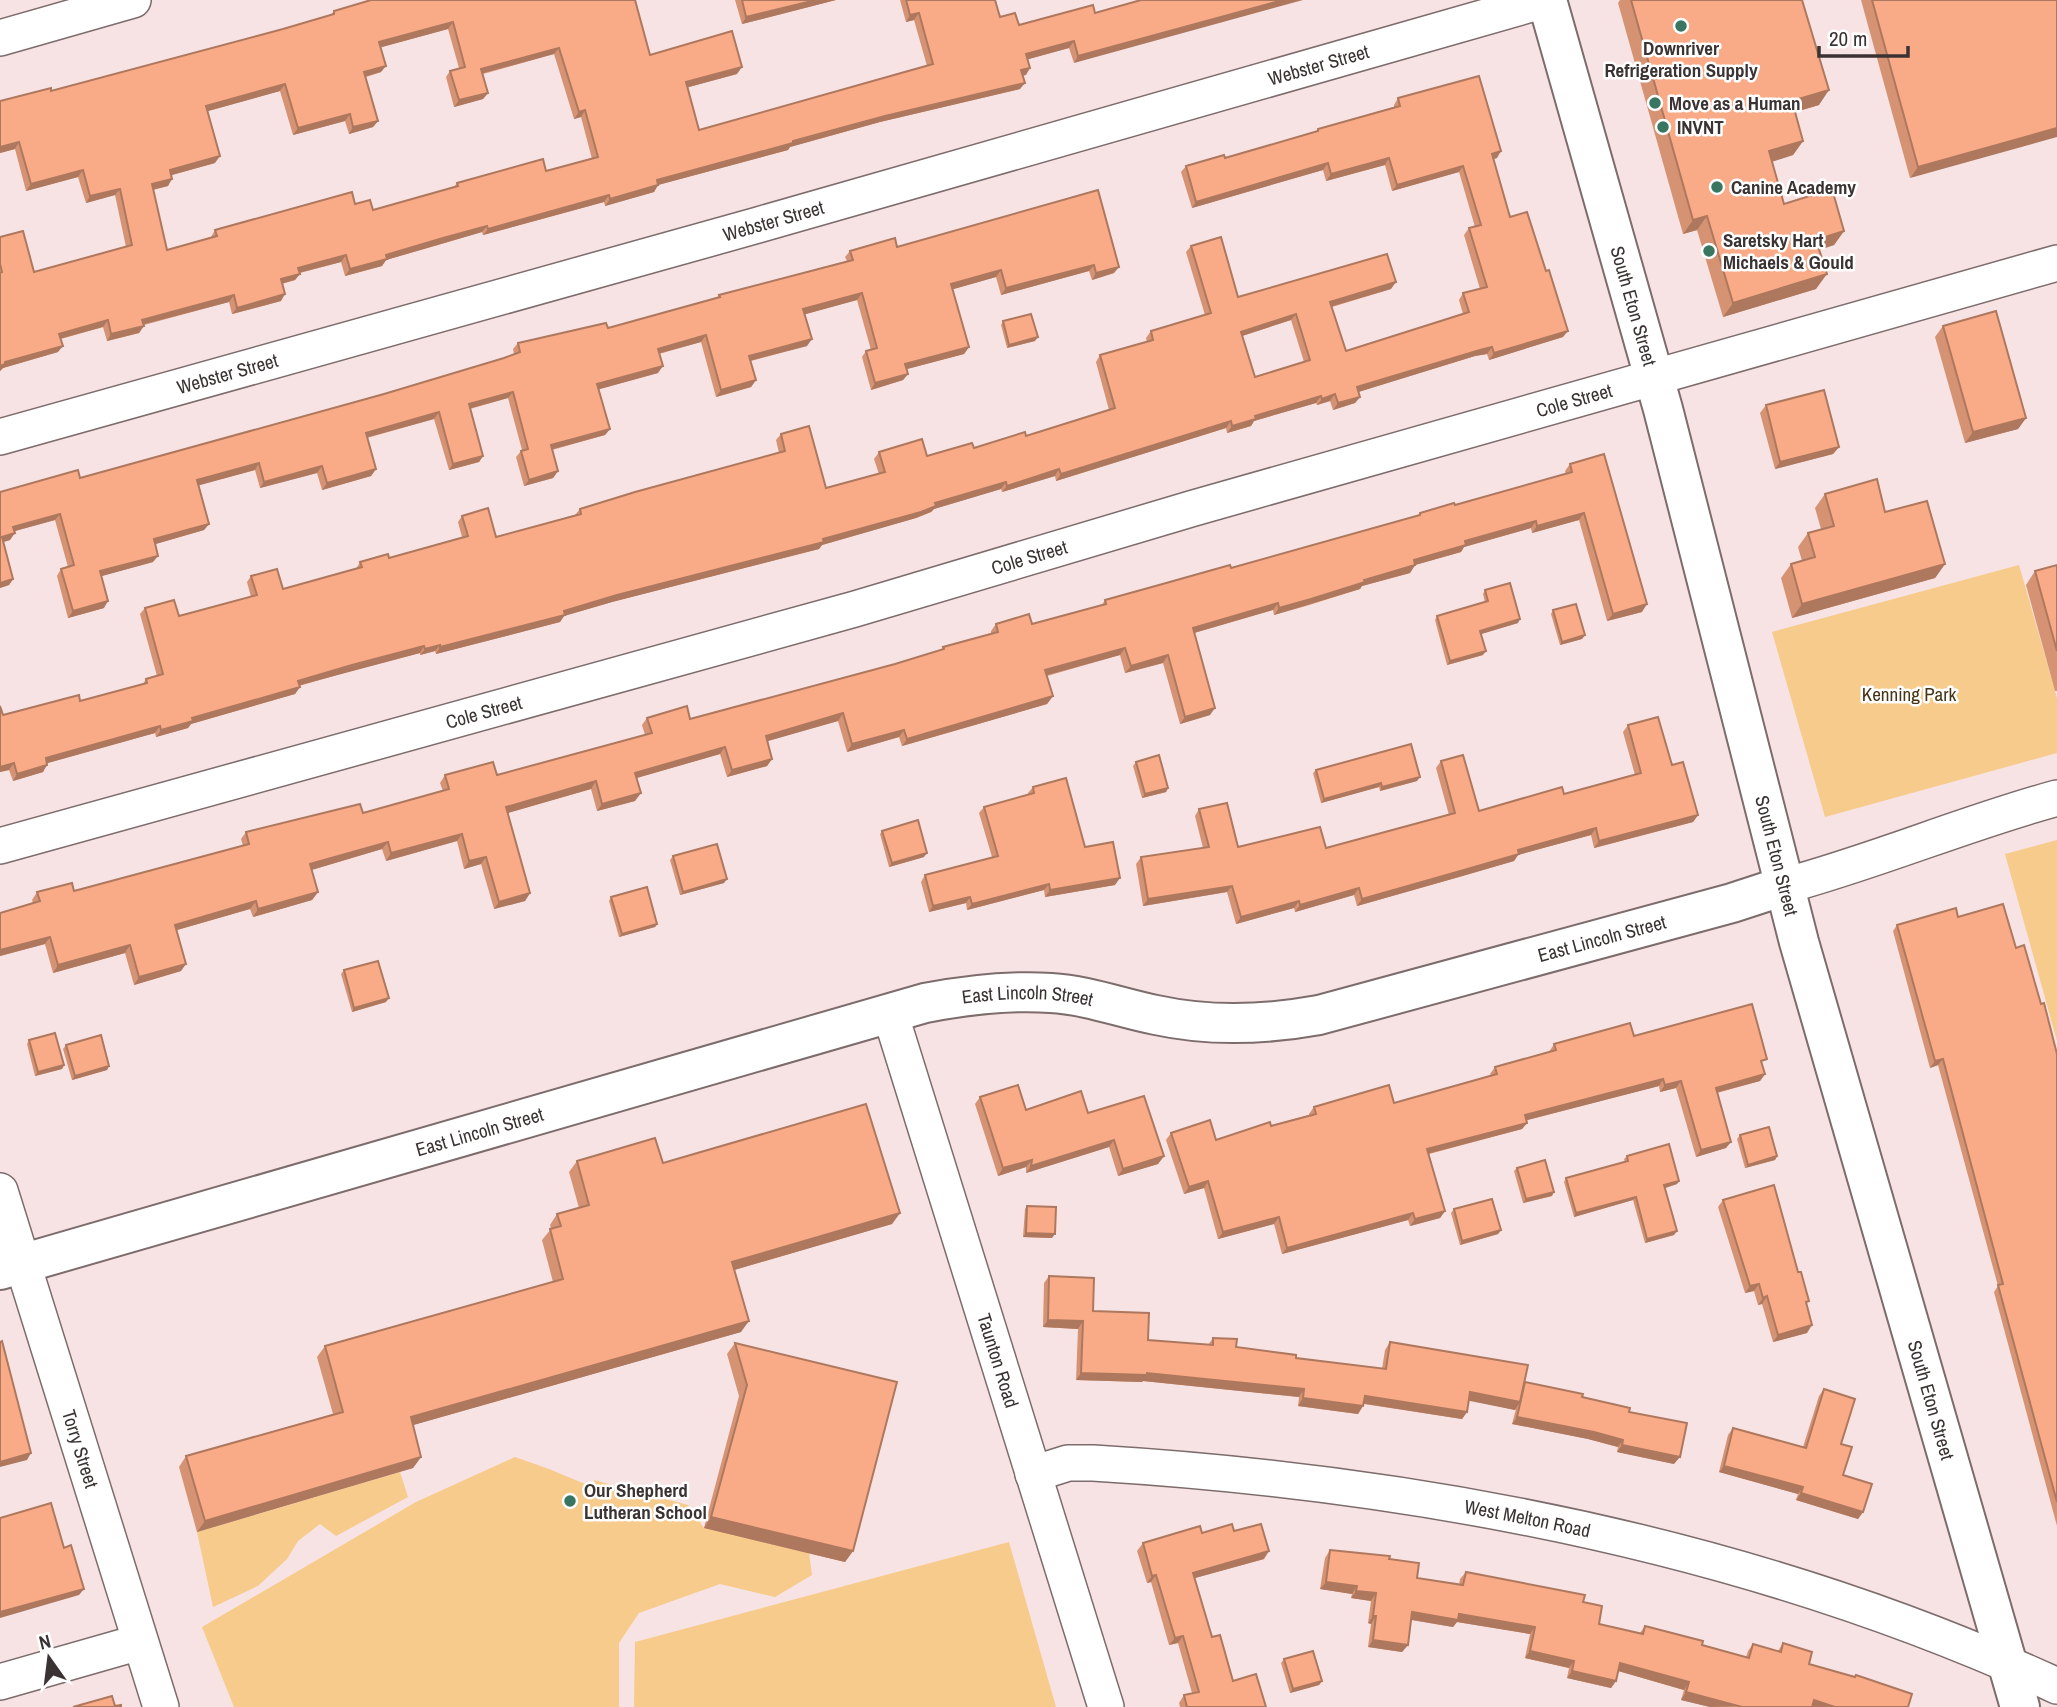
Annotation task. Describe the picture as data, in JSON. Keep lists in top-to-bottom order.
{
  "streets": {
    "street": [
      "Webster Street",
      "South Eton Street",
      "Cole Street",
      "East Lincoln Street",
      "Taunton Road",
      "Torry Street",
      "West Melton Road"
    ]
  },
  "crossings": [
    ["Webster Street", "South Eton Street"],
    ["South Eton Street", "Cole Street"],
    ["South Eton Street", "East Lincoln Street"],
    ["South Eton Street", "West Melton Road"],
    ["East Lincoln Street", "Taunton Road"],
    ["East Lincoln Street", "Torry Street"],
    ["Taunton Road", "West Melton Road"]
  ],
  "parks": ["Kenning Park"],
  "places": [
    "Downriver Refrigeration Supply",
    "Move as a Human",
    "INVNT",
    "Canine Academy",
    "Saretsky Hart Michaels & Gould",
    "Our Shepherd Lutheran School"
  ],
  "scale_bar": "20 m",
  "north": "top"
}
